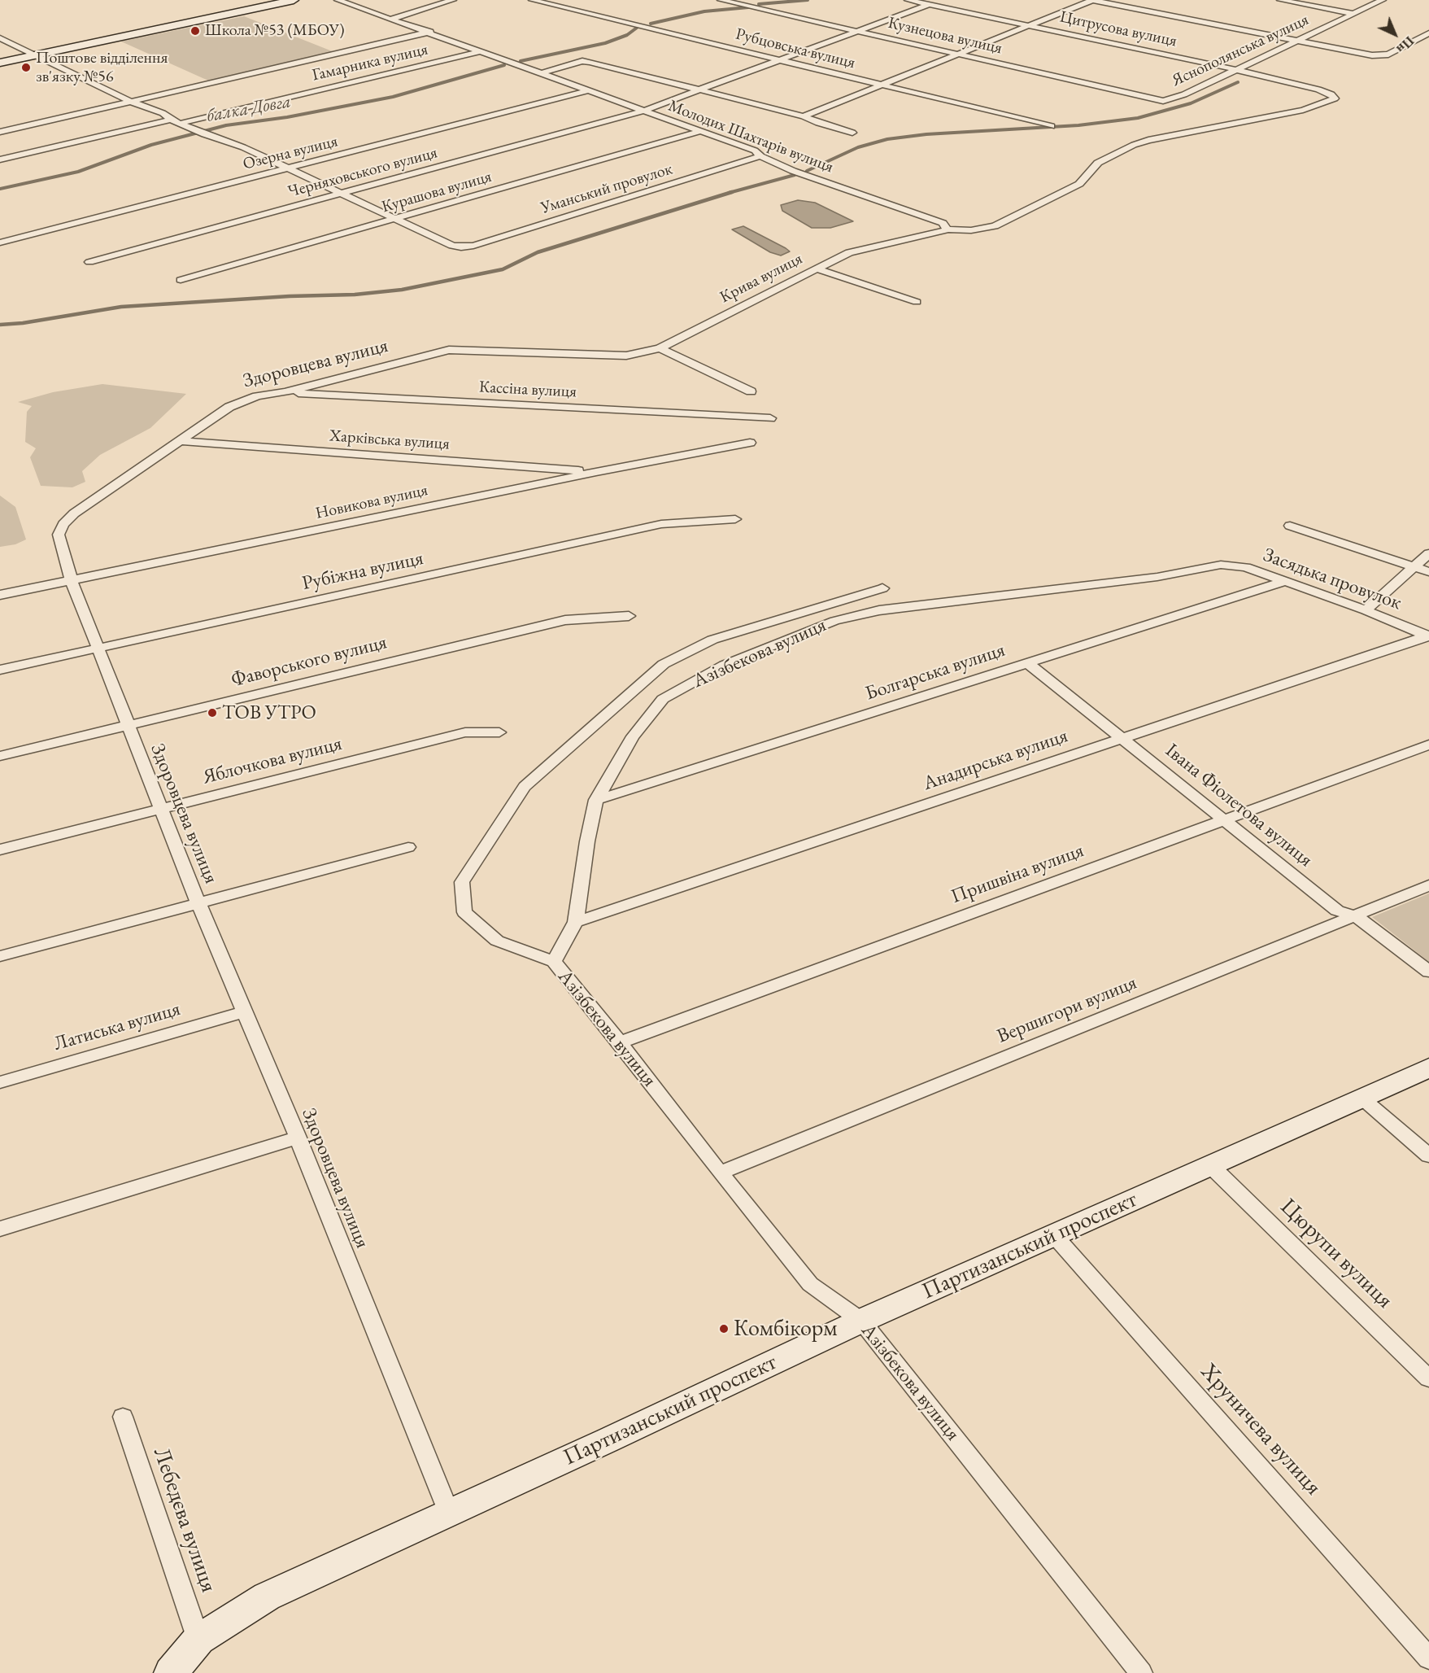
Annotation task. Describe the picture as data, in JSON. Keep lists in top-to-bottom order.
{
  "streets": {
    "main road": ["Партизанський проспект"],
    "street": [
      "Цитрусова вулиця",
      "Кузнецова вулиця",
      "Рубцовська вулиця",
      "Яснополянська вулиця",
      "Гамарника вулиця",
      "Молодих Шахтарів вулиця",
      "Озерна вулиця",
      "Черняховського вулиця",
      "Уманський провулок",
      "Курашова вулиця",
      "Крива вулиця",
      "Здоровцева вулиця",
      "Кассіна вулиця",
      "Харківська вулиця",
      "Новикова вулиця",
      "Рубіжна вулиця",
      "Засядька провулок",
      "Азізбекова вулиця",
      "Фаворського вулиця",
      "Болгарська вулиця",
      "Анадирська вулиця",
      "Яблочкова вулиця",
      "Івана Фіолетова вулиця",
      "Пришвіна вулиця",
      "Вершигори вулиця",
      "Латиська вулиця",
      "Цюрупи вулиця",
      "Хруничева вулиця",
      "Лебедєва вулиця"
    ]
  },
  "crossings": [
    ["Цитрусова вулиця", "Яснополянська вулиця"],
    ["Цитрусова вулиця", "Черняховського вулиця"],
    ["Цитрусова вулиця", "Крива вулиця"],
    ["Кузнецова вулиця", "Яснополянська вулиця"],
    ["Кузнецова вулиця", "Черняховського вулиця"],
    ["Рубцовська вулиця", "Черняховського вулиця"],
    ["Гамарника вулиця", "Молодих Шахтарів вулиця"],
    ["Молодих Шахтарів вулиця", "Озерна вулиця"],
    ["Молодих Шахтарів вулиця", "Черняховського вулиця"],
    ["Молодих Шахтарів вулиця", "Уманський провулок"],
    ["Молодих Шахтарів вулиця", "Курашова вулиця"],
    ["Молодих Шахтарів вулиця", "Крива вулиця"],
    ["Уманський провулок", "Курашова вулиця"],
    ["Крива вулиця", "Здоровцева вулиця"],
    ["Здоровцева вулиця", "Кассіна вулиця"],
    ["Здоровцева вулиця", "Харківська вулиця"],
    ["Здоровцева вулиця", "Новикова вулиця"],
    ["Здоровцева вулиця", "Рубіжна вулиця"],
    ["Здоровцева вулиця", "Фаворського вулиця"],
    ["Здоровцева вулиця", "Яблочкова вулиця"],
    ["Здоровцева вулиця", "Латиська вулиця"],
    ["Здоровцева вулиця", "Партизанський проспект"],
    ["Харківська вулиця", "Новикова вулиця"],
    ["Засядька провулок", "Азізбекова вулиця"],
    ["Засядька провулок", "Болгарська вулиця"],
    ["Засядька провулок", "Анадирська вулиця"],
    ["Азізбекова вулиця", "Болгарська вулиця"],
    ["Азізбекова вулиця", "Анадирська вулиця"],
    ["Азізбекова вулиця", "Пришвіна вулиця"],
    ["Азізбекова вулиця", "Вершигори вулиця"],
    ["Азізбекова вулиця", "Партизанський проспект"],
    ["Болгарська вулиця", "Івана Фіолетова вулиця"],
    ["Анадирська вулиця", "Івана Фіолетова вулиця"],
    ["Івана Фіолетова вулиця", "Пришвіна вулиця"],
    ["Івана Фіолетова вулиця", "Вершигори вулиця"],
    ["Партизанський проспект", "Цюрупи вулиця"],
    ["Партизанський проспект", "Хруничева вулиця"],
    ["Партизанський проспект", "Лебедєва вулиця"]
  ],
  "water": ["балка Довга"],
  "places": [
    "Школа №53 (МБОУ)",
    "Поштове відділення зв'язку №56",
    "ТОВ УТРО",
    "Комбікорм"
  ],
  "north": "bottom right"
}
